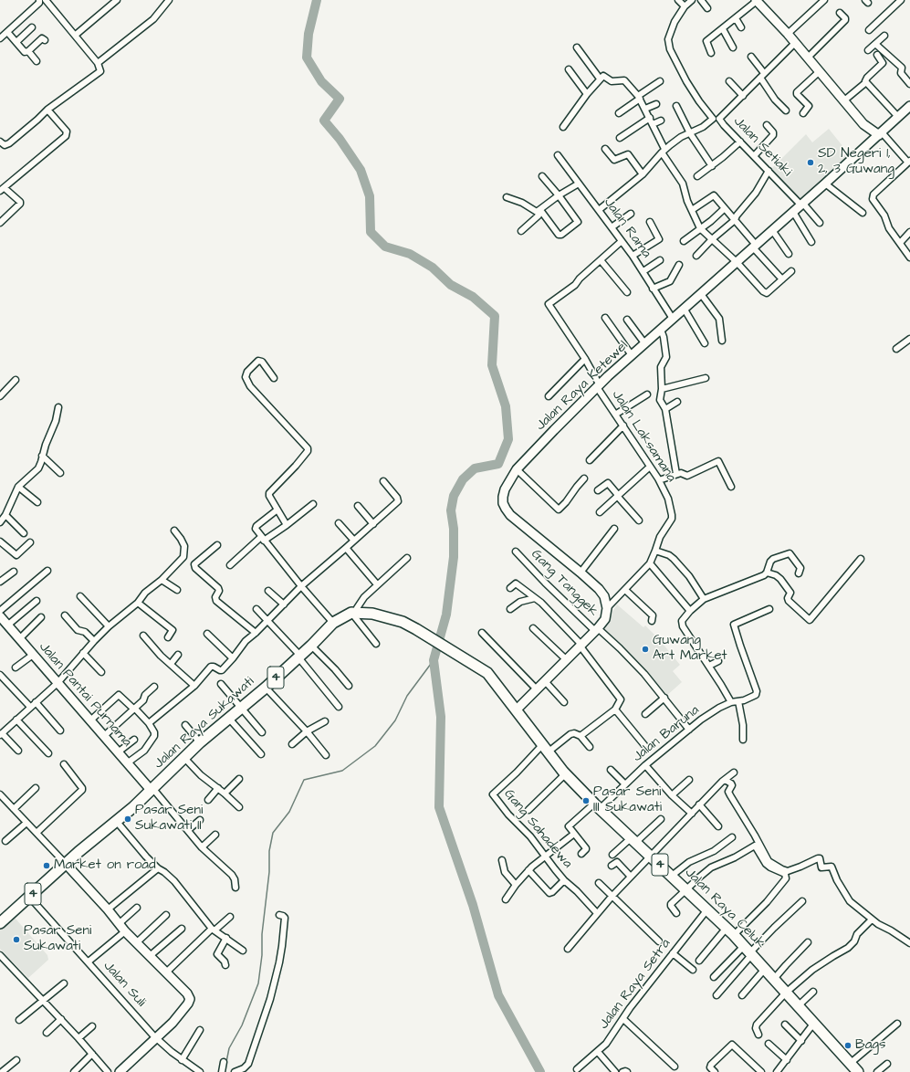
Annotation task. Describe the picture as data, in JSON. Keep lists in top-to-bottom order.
{
  "streets": {
    "highway": ["4", "Jalan Raya Sukawati", "Jalan Raya Celuk"],
    "main road": ["Jalan Raya Ketewel", "Jalan Pantai Purnama"],
    "street": [
      "Jalan Setiaki",
      "Jalan Rama",
      "Jalan Laksamana",
      "Gang Tanggek",
      "Jalan Baruna",
      "Gang Sahadewa",
      "Jalan Suli",
      "Jalan Raya Setra"
    ]
  },
  "crossings": [
    ["Jalan Setiaki", "Jalan Raya Ketewel"],
    ["Jalan Rama", "Jalan Raya Ketewel"],
    ["Jalan Raya Ketewel", "Jalan Laksamana"],
    ["Gang Tanggek", "Jalan Baruna"],
    ["Jalan Pantai Purnama", "Jalan Raya Sukawati"],
    ["Jalan Raya Sukawati", "Jalan Raya Celuk"],
    ["Jalan Raya Sukawati", "Jalan Suli"],
    ["Jalan Baruna", "Jalan Raya Celuk"],
    ["Gang Sahadewa", "Jalan Raya Celuk"],
    ["Jalan Raya Celuk", "Jalan Raya Setra"]
  ],
  "places": [
    "SD Negeri 1, 2, 3 Guwang",
    "Guwang Art Market",
    "Pasar Seni III Sukawati",
    "Pasar Seni Sukawati II",
    "Market on road",
    "Pasar Seni Sukawati",
    "Bags"
  ]
}
